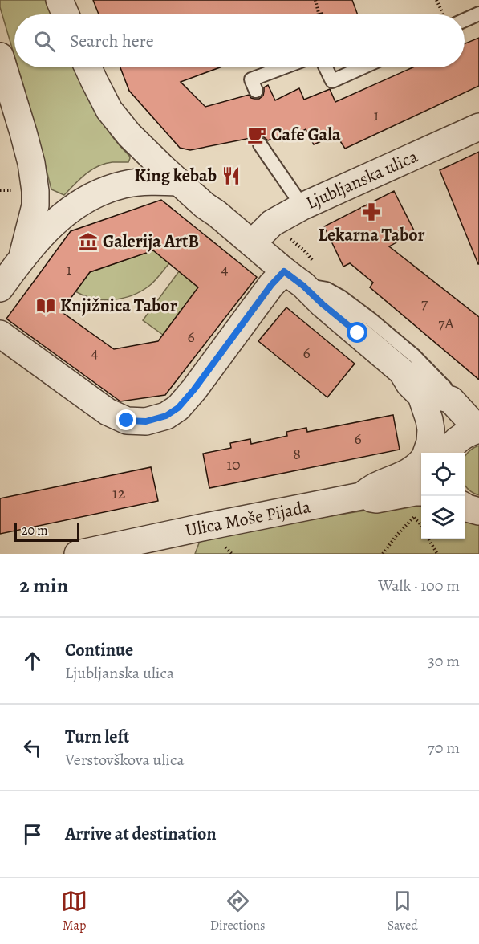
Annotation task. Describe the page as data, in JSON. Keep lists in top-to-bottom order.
{
  "streets": {
    "street": ["Ljubljanska ulica", "Ulica Moše Pijada"]
  },
  "places": {
    "cafe": ["Cafe Gala"],
    "restaurant": ["King kebab"],
    "pharmacy": ["Lekarna Tabor"],
    "museum": ["Galerija ArtB"],
    "library": ["Knjižnica Tabor"]
  },
  "house_numbers": [
    "1",
    "1",
    "4",
    "7",
    "7A",
    "6",
    "4",
    "6",
    "6",
    "8",
    "10",
    "12"
  ],
  "scale_bar": "20 m",
  "page": {
    "search": "Search here",
    "scale": "20 m",
    "heading": ["2 min", "Walk · 100 m"],
    "list": [
      ["Continue", "Ljubljanska ulica", "30 m"],
      ["Turn left", "Verstovškova ulica", "70 m"],
      "Arrive at destination"
    ],
    "nav": ["Map", "Directions", "Saved"]
  }
}
